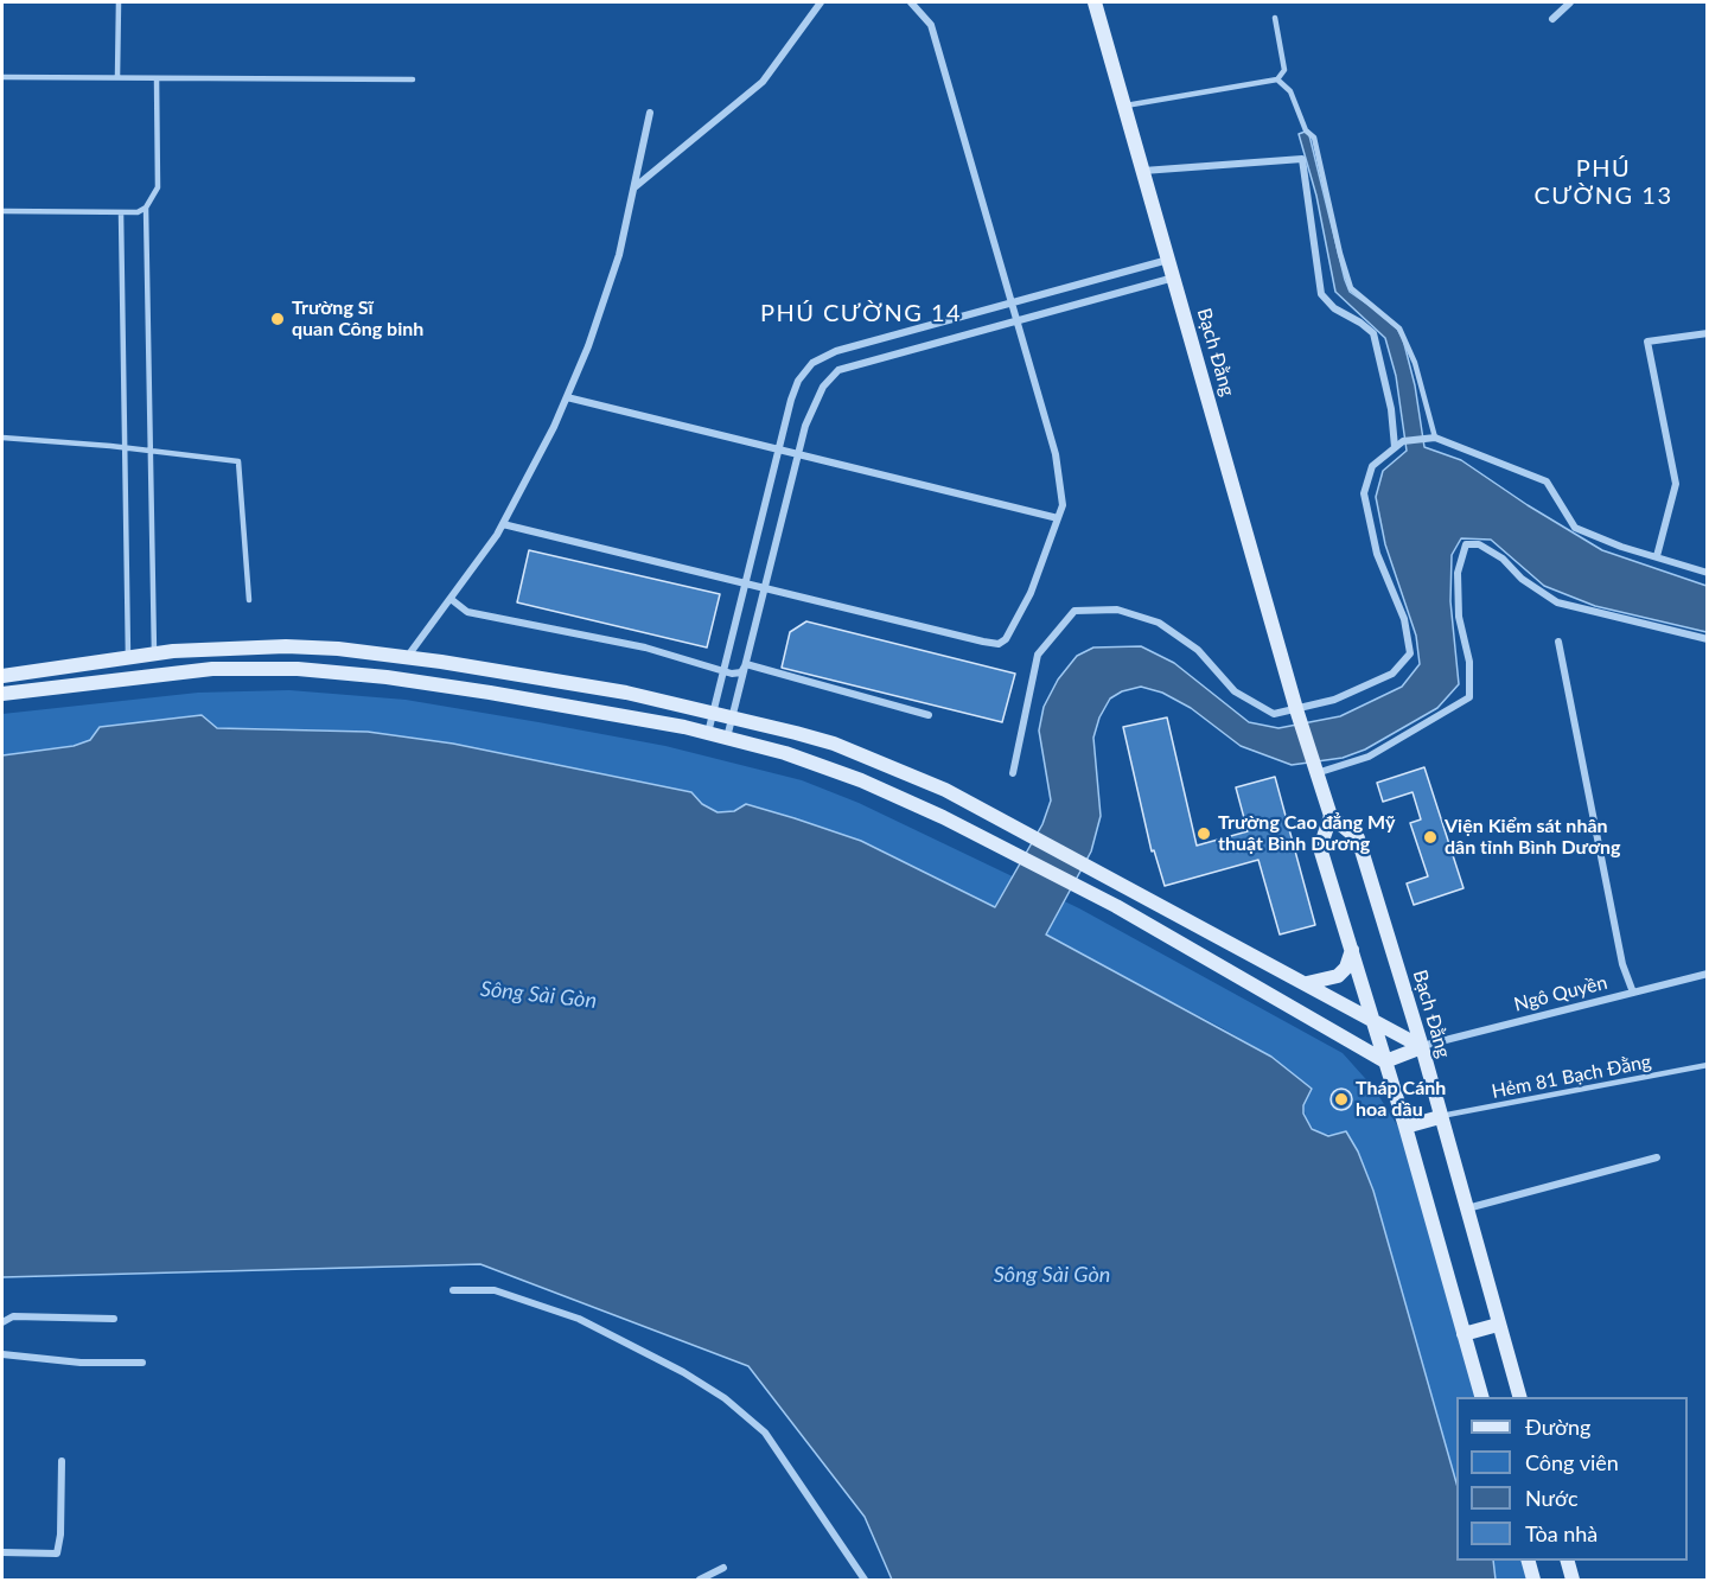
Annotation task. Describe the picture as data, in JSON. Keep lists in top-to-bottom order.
{
  "streets": {
    "street": ["Bạch Đằng", "Ngô Quyền"],
    "lane": ["Hẻm 81 Bạch Đằng"]
  },
  "crossings": [
    ["Bạch Đằng", "Ngô Quyền"],
    ["Bạch Đằng", "Hẻm 81 Bạch Đằng"]
  ],
  "districts": ["PHÚ CƯỜNG 13", "PHÚ CƯỜNG 14"],
  "water": ["Sông Sài Gòn"],
  "places": [
    "Trường Sĩ quan Công binh",
    "Trường Cao đẳng Mỹ thuật Bình Dương",
    "Viện Kiểm sát nhân dân tỉnh Bình Dương",
    "Tháp Cánh hoa dầu"
  ],
  "legend": [
    "Đường",
    "Công viên",
    "Nước",
    "Tòa nhà"
  ]
}
